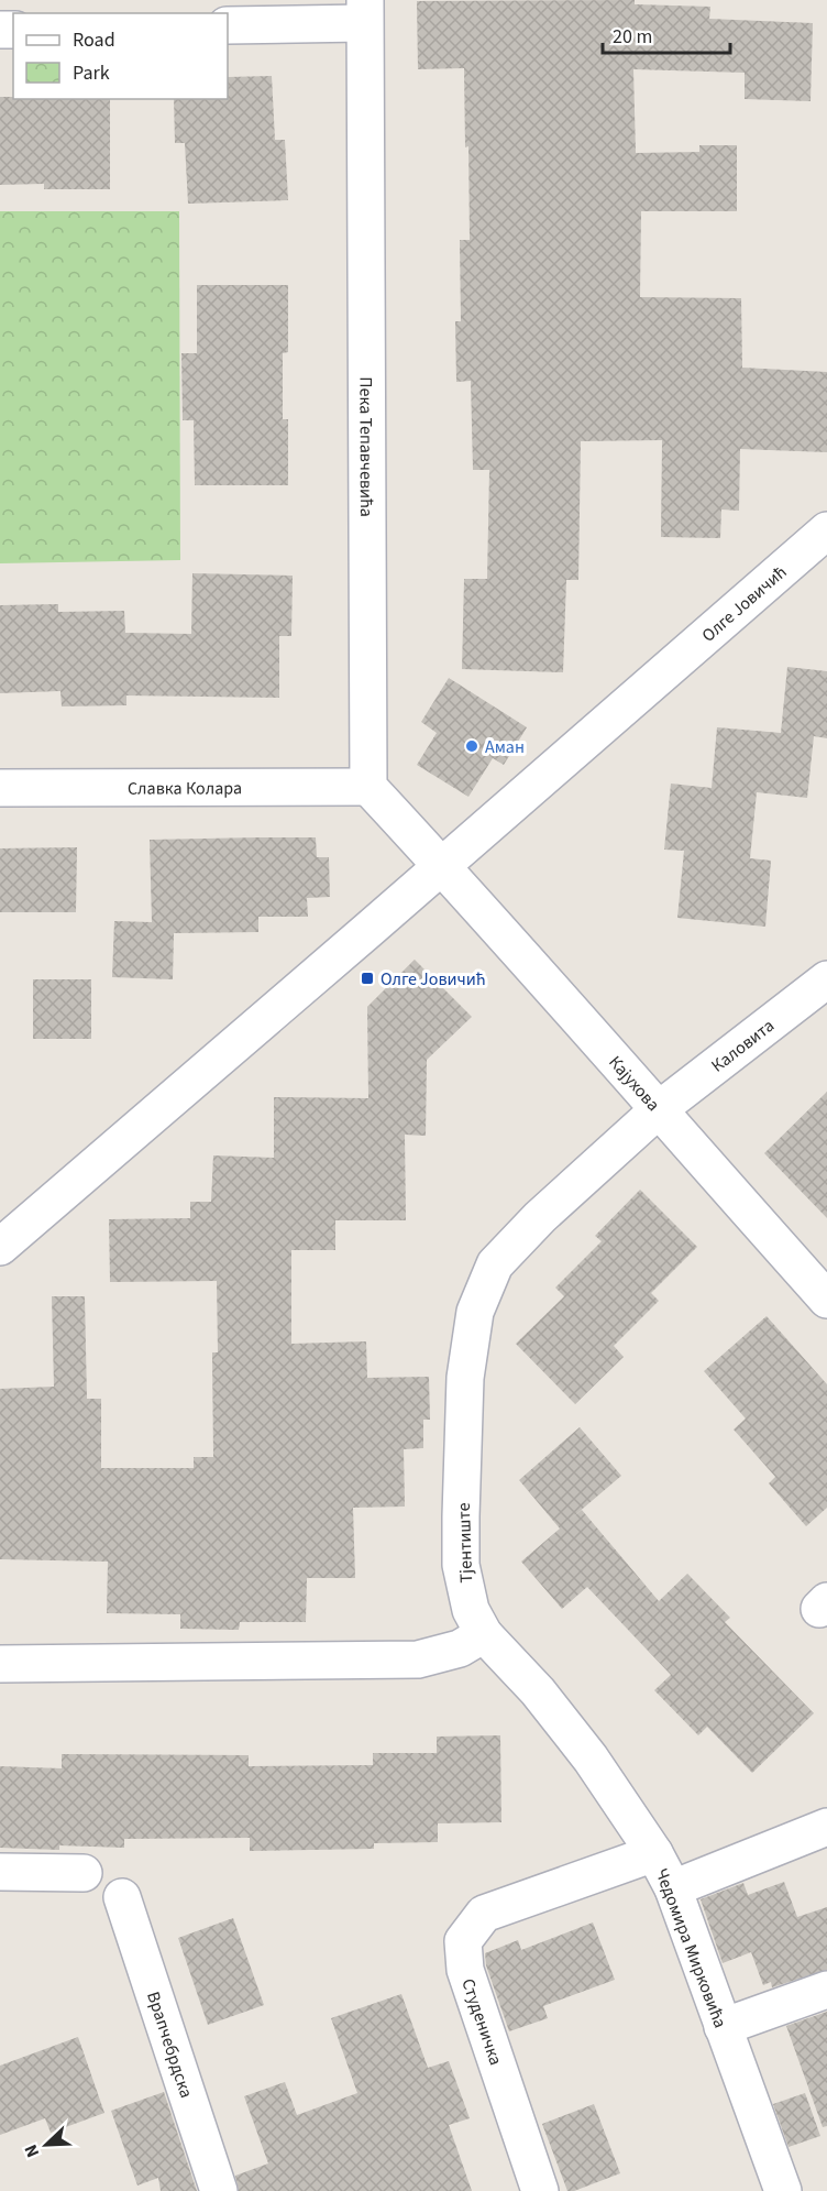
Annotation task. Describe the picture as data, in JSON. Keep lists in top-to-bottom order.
{
  "streets": {
    "street": [
      "Пека Тепавчевића",
      "Олге Јовичић",
      "Славка Колара",
      "Каловита",
      "Кајухова",
      "Тјентиште",
      "Чедомира Мирковића",
      "Студеничка",
      "Врапчебрдска"
    ]
  },
  "crossings": [
    ["Пека Тепавчевића", "Славка Колара"],
    ["Олге Јовичић", "Кајухова"],
    ["Каловита", "Кајухова"],
    ["Каловита", "Тјентиште"],
    ["Кајухова", "Тјентиште"],
    ["Тјентиште", "Чедомира Мирковића"],
    ["Чедомира Мирковића", "Студеничка"]
  ],
  "places": {
    "other": ["Аман"],
    "transit": ["Олге Јовичић"]
  },
  "legend": ["Road", "Park"],
  "scale_bar": "20 m",
  "north": "bottom left"
}
